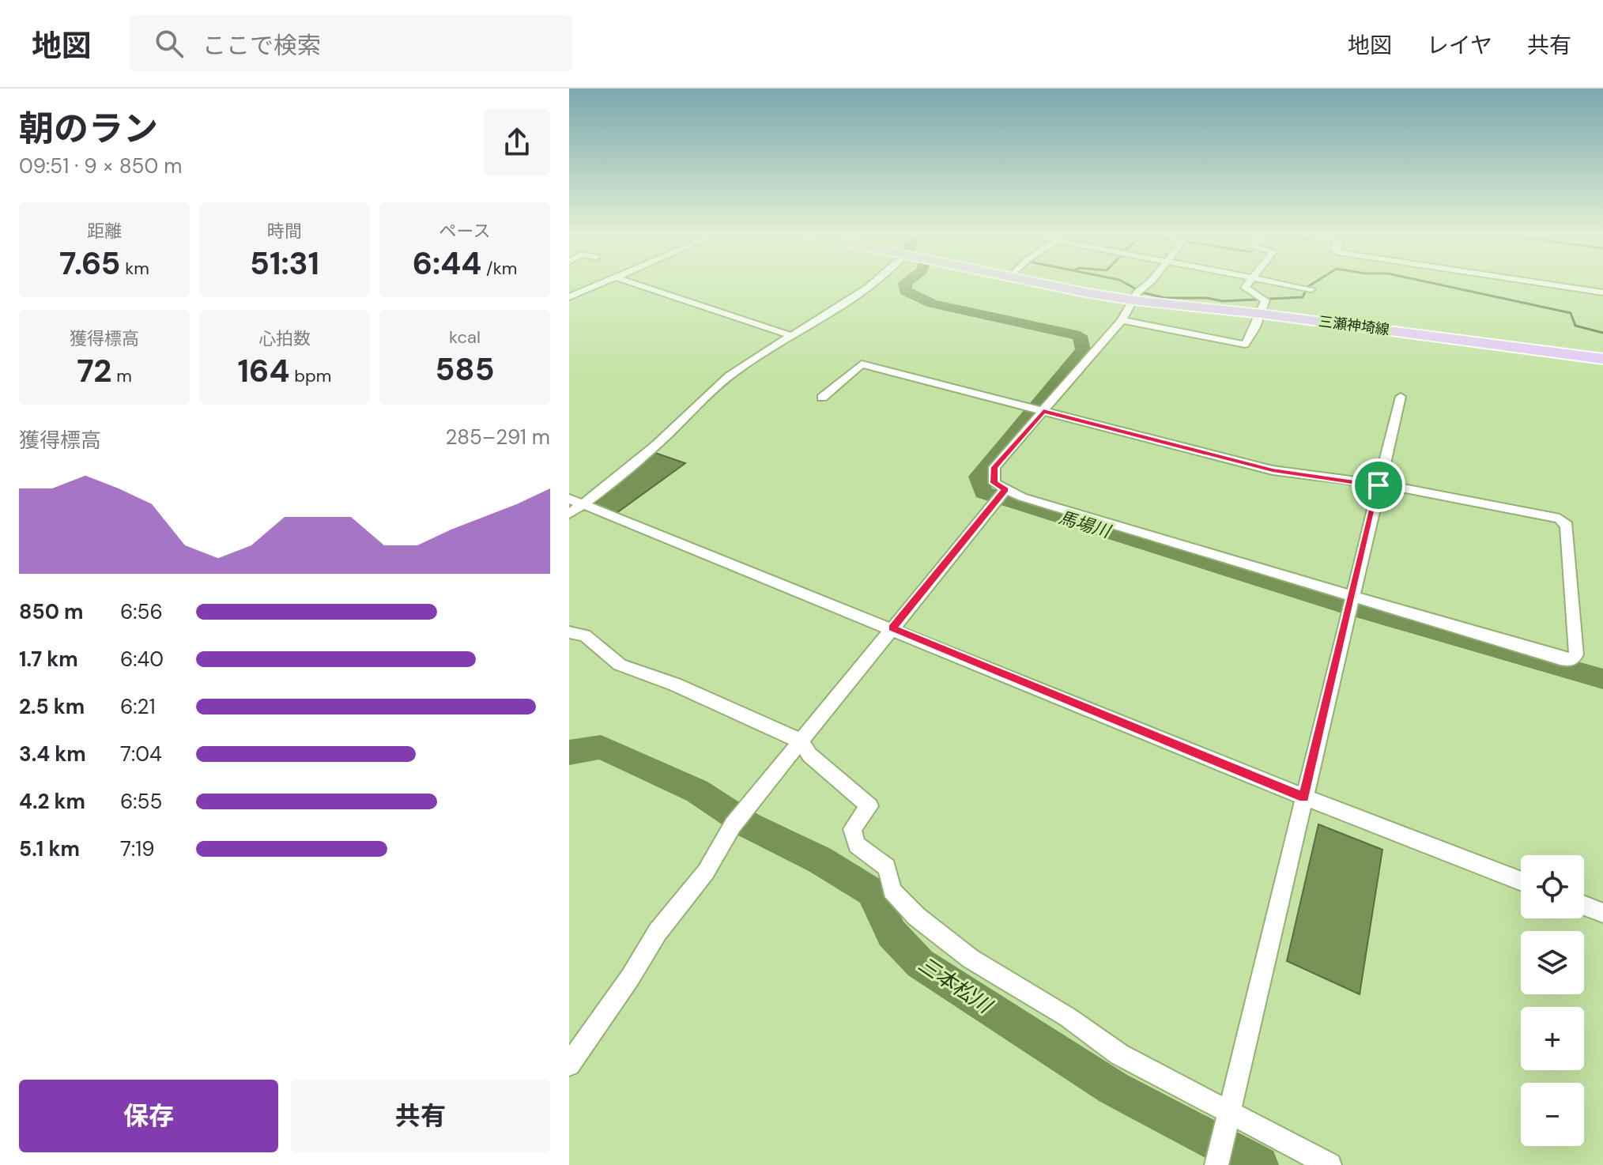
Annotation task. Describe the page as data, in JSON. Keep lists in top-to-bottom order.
{
  "streets": {
    "main road": ["三瀬神埼線"]
  },
  "water": ["馬場川", "三本松川"],
  "page": {
    "header": "地図",
    "search": "ここで検索",
    "nav": ["地図", "レイヤ", "共有"],
    "heading": ["朝のラン", "09:51 · 9 × 850 m"],
    "stats": [
      ["距離", "7.65 km"],
      ["時間", "51:31"],
      ["ペース", "6:44 /km"],
      ["獲得標高", "72 m"],
      ["心拍数", "164 bpm"],
      ["kcal", "585"]
    ],
    "chart": ["獲得標高", "285–291 m"],
    "list": [
      {
        "name": "850 m",
        "note": "6:56"
      },
      {
        "name": "1.7 km",
        "note": "6:40"
      },
      {
        "name": "2.5 km",
        "note": "6:21"
      },
      {
        "name": "3.4 km",
        "note": "7:04"
      },
      {
        "name": "4.2 km",
        "note": "6:55"
      },
      {
        "name": "5.1 km",
        "note": "7:19"
      }
    ],
    "map_buttons": ["+", "−"],
    "buttons": ["保存", "共有"]
  }
}
